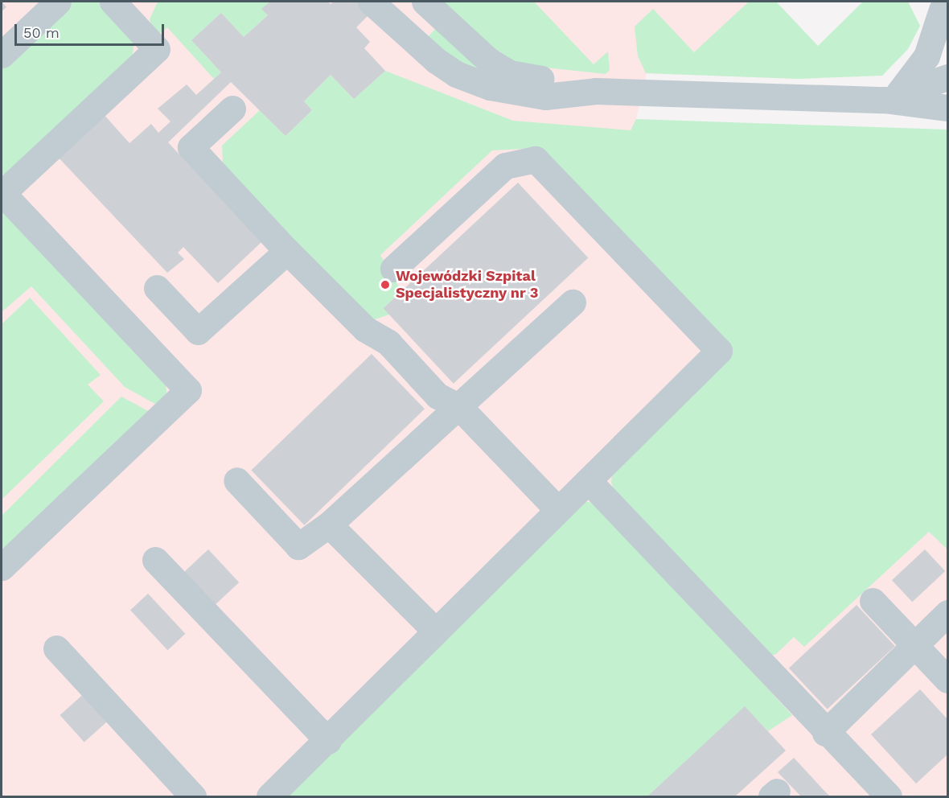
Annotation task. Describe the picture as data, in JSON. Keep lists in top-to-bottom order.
{
  "places": ["Wojewódzki Szpital Specjalistyczny nr 3"],
  "scale_bar": "50 m"
}
